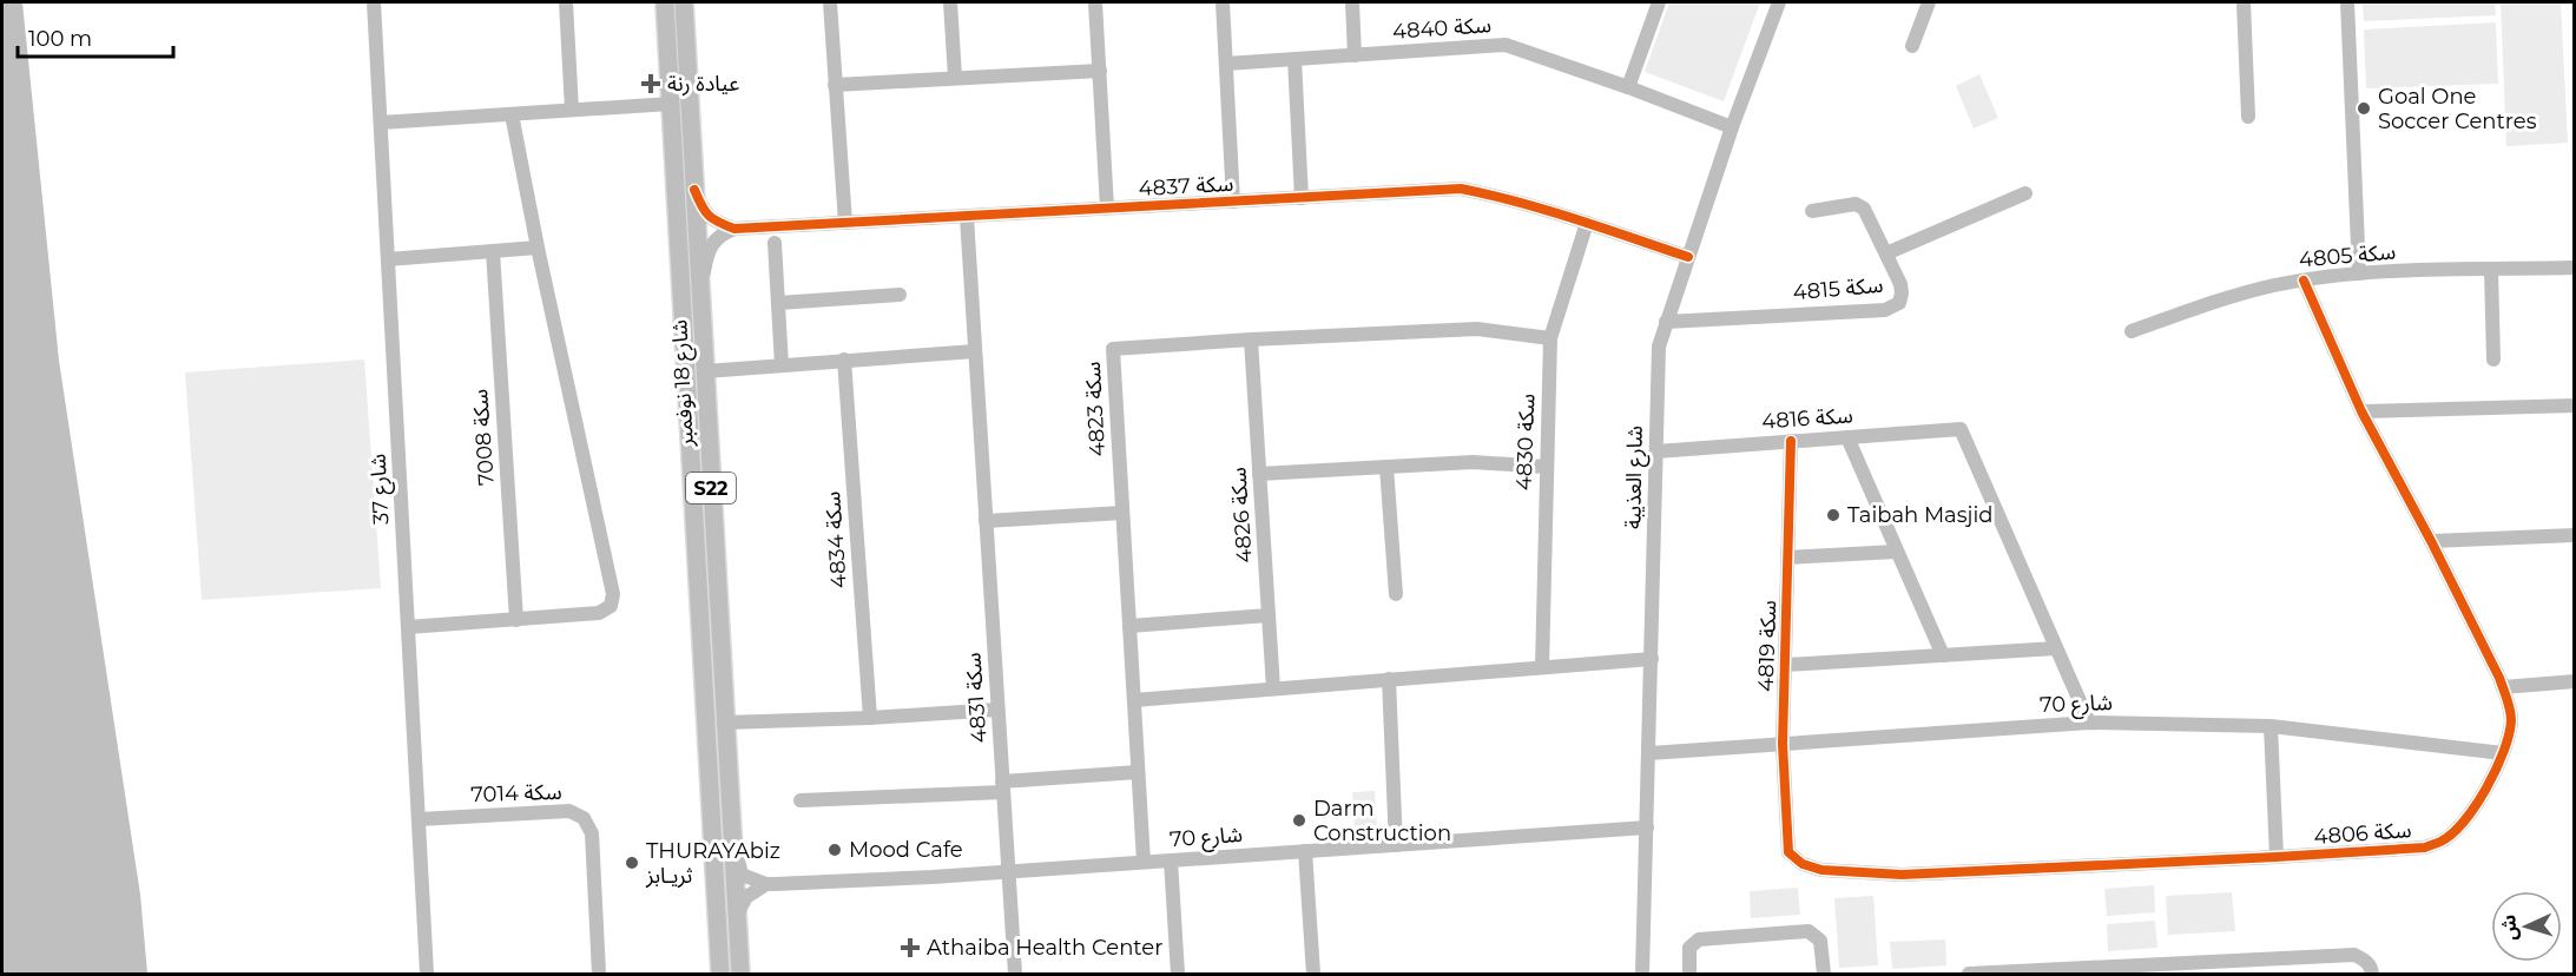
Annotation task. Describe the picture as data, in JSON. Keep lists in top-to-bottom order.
{
  "streets": {
    "main road": ["شارع 18 نوفمبر", "S22"],
    "street": [
      "سكة 4840",
      "سكة 4837",
      "سكة 4805",
      "سكة 4815",
      "سكة 4823",
      "سكة 4816",
      "سكة 7008",
      "سكة 4830",
      "شارع العذيبة",
      "شارع 37",
      "سكة 4826",
      "سكة 4834",
      "سكة 4819",
      "سكة 4831",
      "شارع 70",
      "سكة 7014",
      "سكة 4806"
    ]
  },
  "crossings": [
    ["سكة 4840", "شارع العذيبة"],
    ["سكة 4837", "سكة 4830"],
    ["سكة 4837", "شارع العذيبة"],
    ["سكة 4837", "سكة 4831"],
    ["سكة 4805", "سكة 4806"],
    ["سكة 4815", "شارع العذيبة"],
    ["سكة 4823", "سكة 4830"],
    ["سكة 4823", "سكة 4826"],
    ["سكة 4823", "شارع 70"],
    ["سكة 4816", "شارع العذيبة"],
    ["سكة 4816", "سكة 4819"],
    ["شارع العذيبة", "شارع 70"],
    ["شارع 37", "سكة 7014"],
    ["سكة 4819", "شارع 70"],
    ["سكة 4819", "سكة 4806"],
    ["سكة 4831", "شارع 70"],
    ["شارع 70", "سكة 4806"]
  ],
  "places": {
    "health": ["عيادة رنة", "Athaiba Health Center"],
    "other": [
      "Goal One Soccer Centres",
      "Taibah Masjid",
      "Darm Construction",
      "Mood Cafe",
      "THURAYAbiz ثريـابز"
    ]
  },
  "scale_bar": "100 m",
  "north": "left"
}
